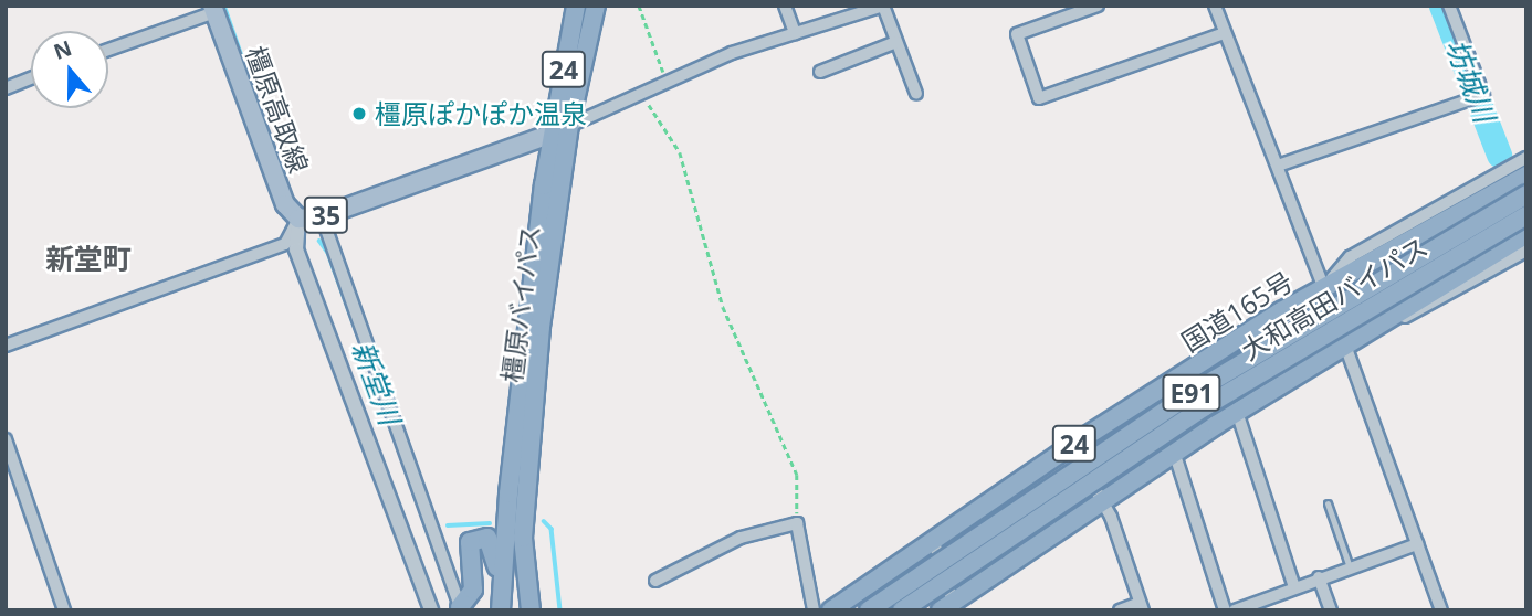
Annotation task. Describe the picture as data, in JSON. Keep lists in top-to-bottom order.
{
  "streets": {
    "highway": [
      "24",
      "大和高田バイパス",
      "橿原バイパス",
      "国道165号",
      "E91"
    ],
    "main road": ["橿原高取線", "35"]
  },
  "crossings": [
    ["橿原高取線", "35"],
    ["35", "橿原バイパス"]
  ],
  "districts": ["新堂町"],
  "water": ["坊城川", "新堂川"],
  "places": ["橿原ぽかぽか温泉"],
  "north": "top"
}
